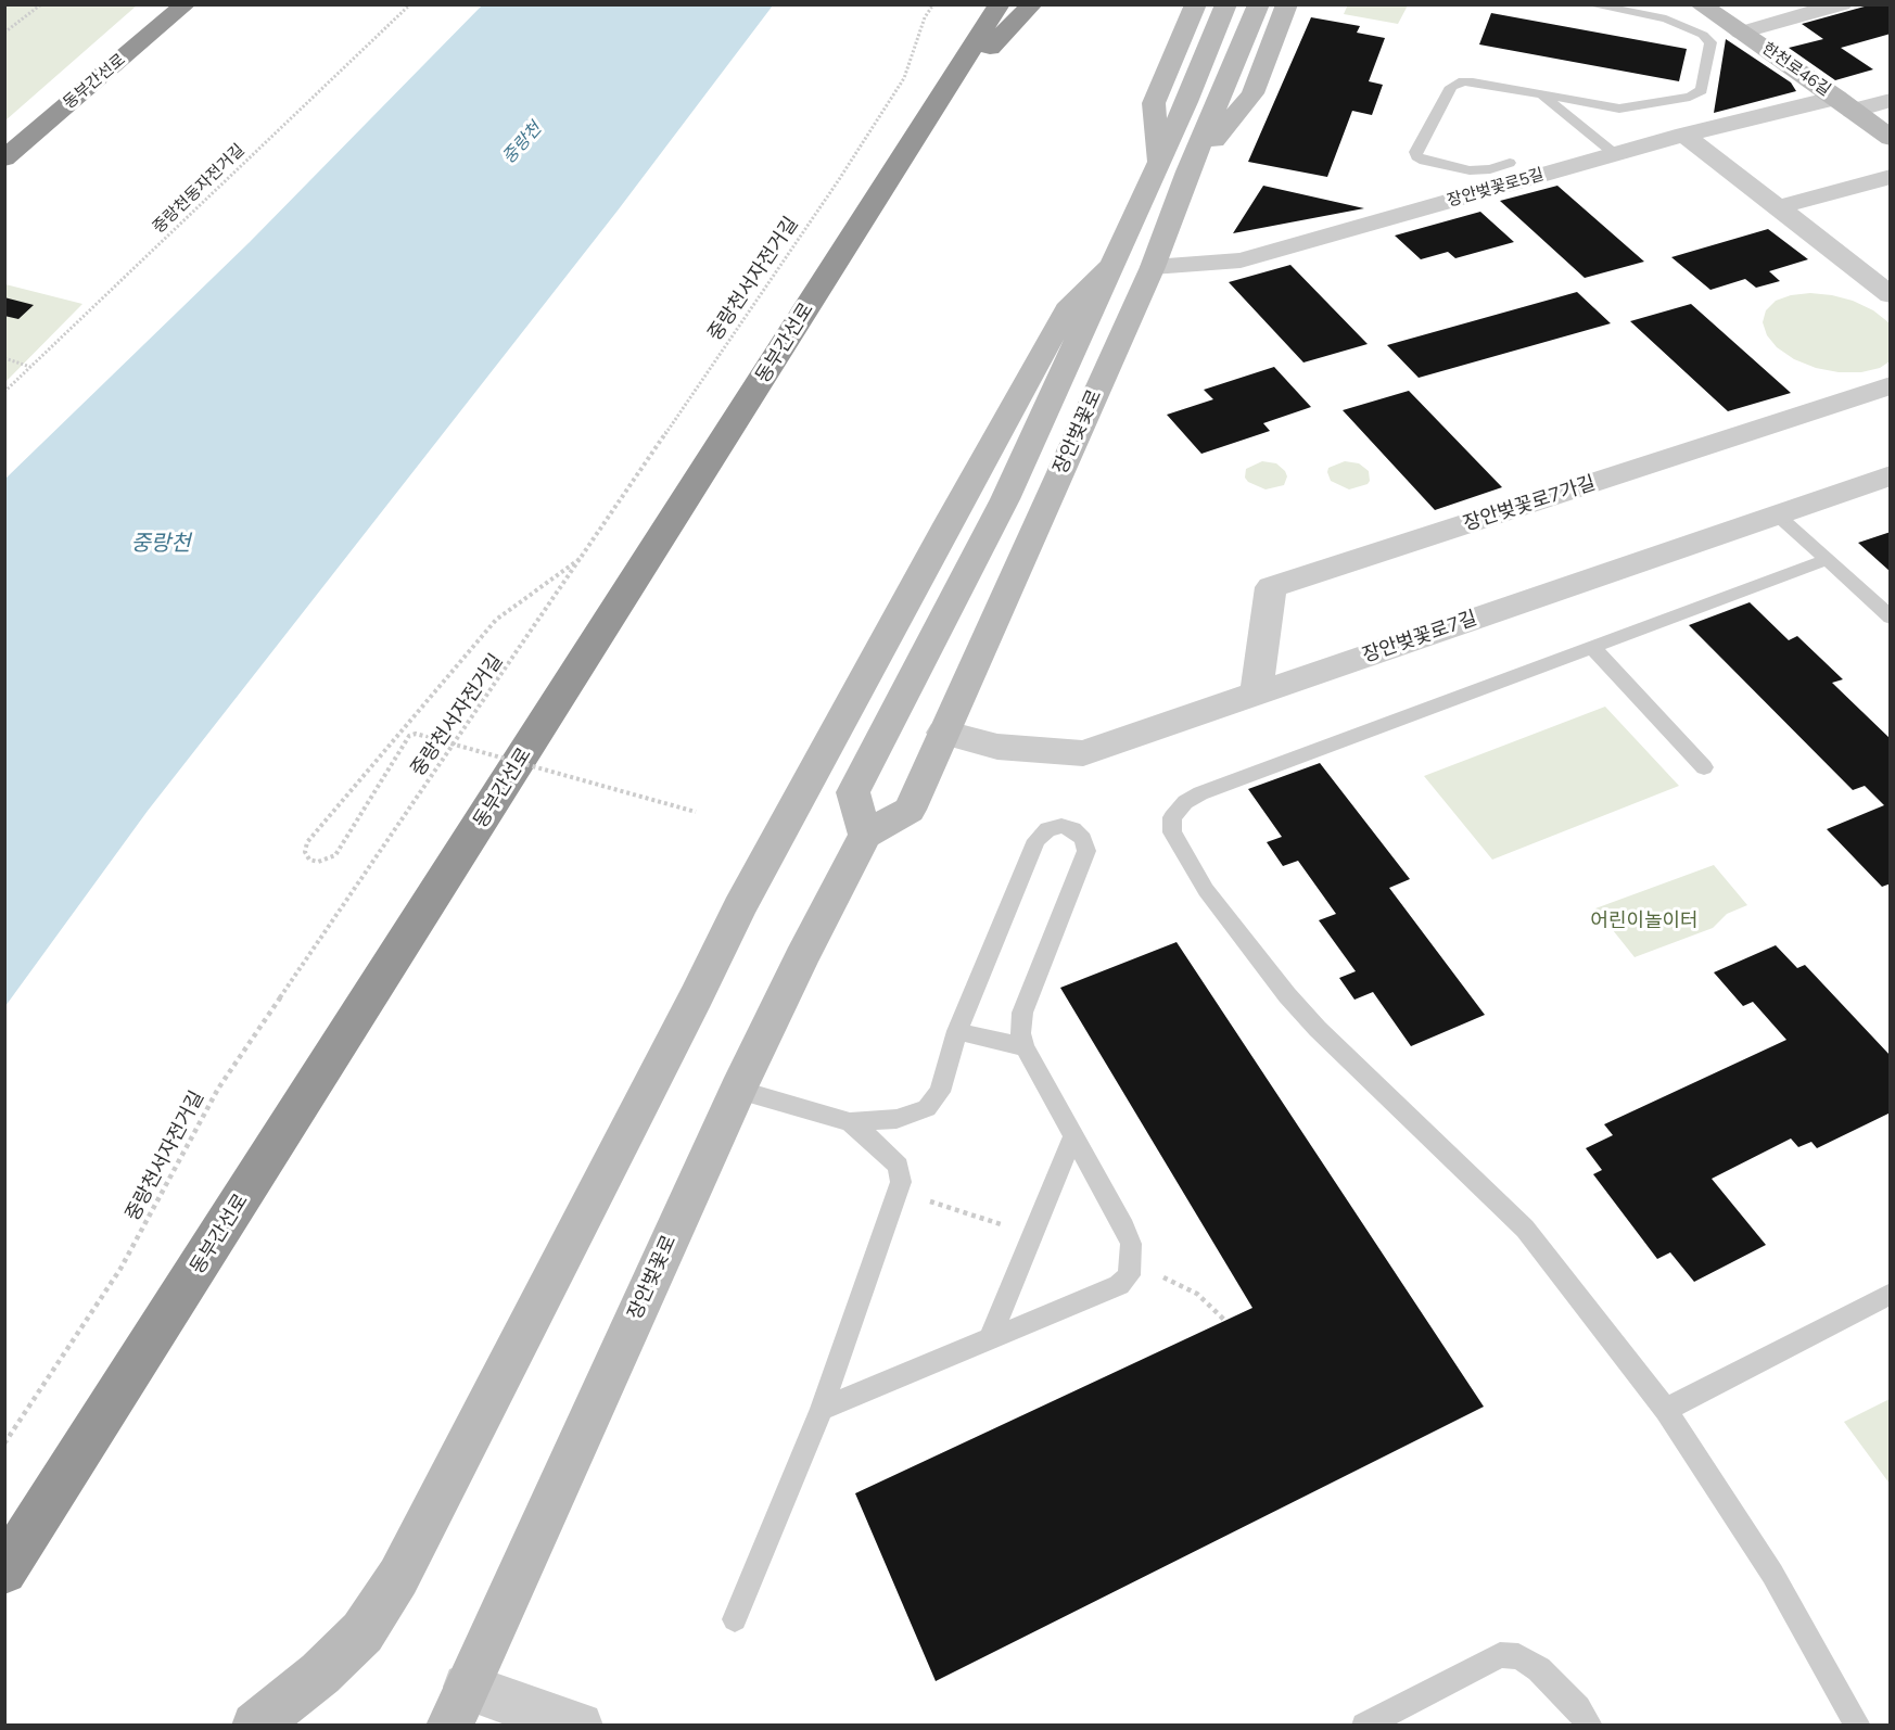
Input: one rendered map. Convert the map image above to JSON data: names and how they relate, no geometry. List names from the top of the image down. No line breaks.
{"streets":{"highway":["동부간선로"],"street":["한천로46길","장안벚꽃로5길","장안벚꽃로","장안벚꽃로7가길","장안벚꽃로7길"],"path":["중랑천동자전거길","중랑천서자전거길"]},"crossings":[["한천로46길","장안벚꽃로5길"],["장안벚꽃로5길","장안벚꽃로"],["장안벚꽃로","장안벚꽃로7길"],["장안벚꽃로7가길","장안벚꽃로7길"]],"water":["중랑천"],"parks":["어린이놀이터"]}
